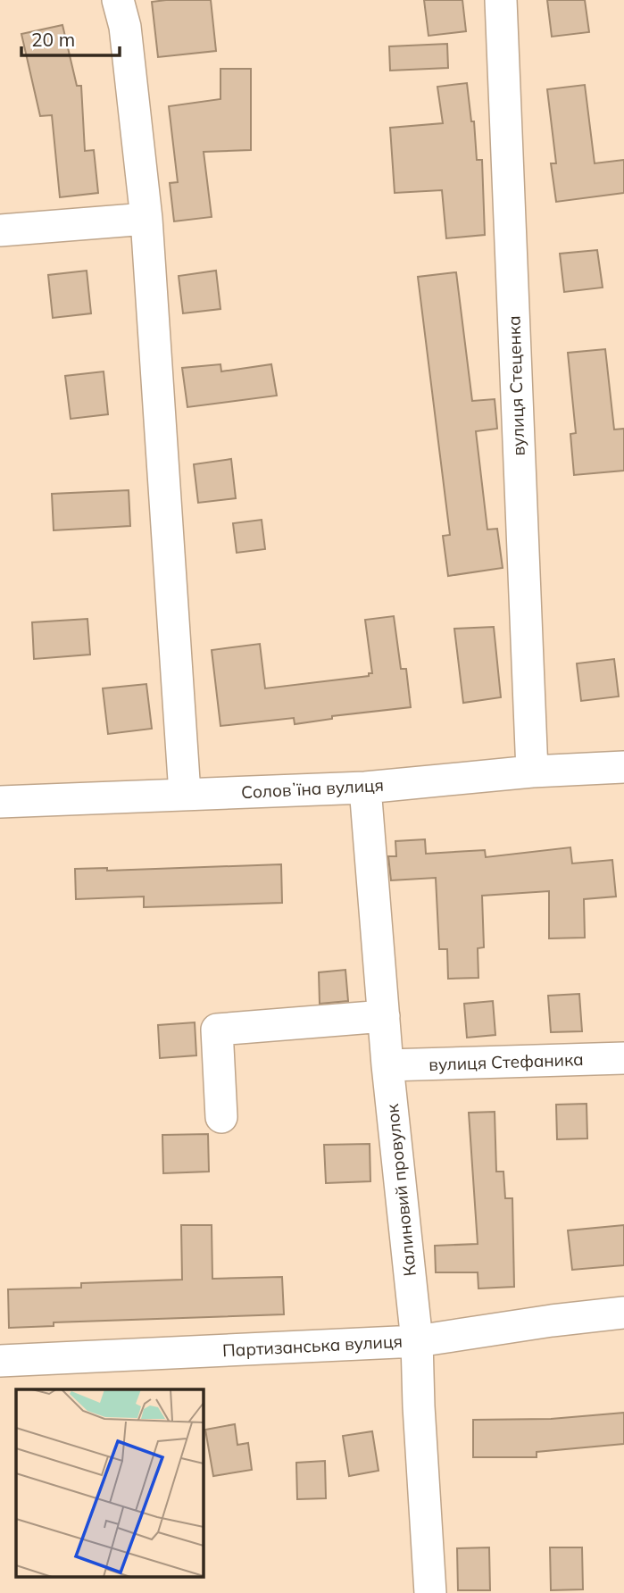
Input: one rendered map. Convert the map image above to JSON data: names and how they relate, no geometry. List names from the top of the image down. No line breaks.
{"streets":{"street":["вулиця Стеценка","Соловʼїна вулиця","вулиця Стефаника","Калиновий провулок","Партизанська вулиця"]},"crossings":[["вулиця Стеценка","Соловʼїна вулиця"],["Соловʼїна вулиця","Калиновий провулок"],["вулиця Стефаника","Калиновий провулок"],["Калиновий провулок","Партизанська вулиця"]],"scale_bar":"20 m"}
